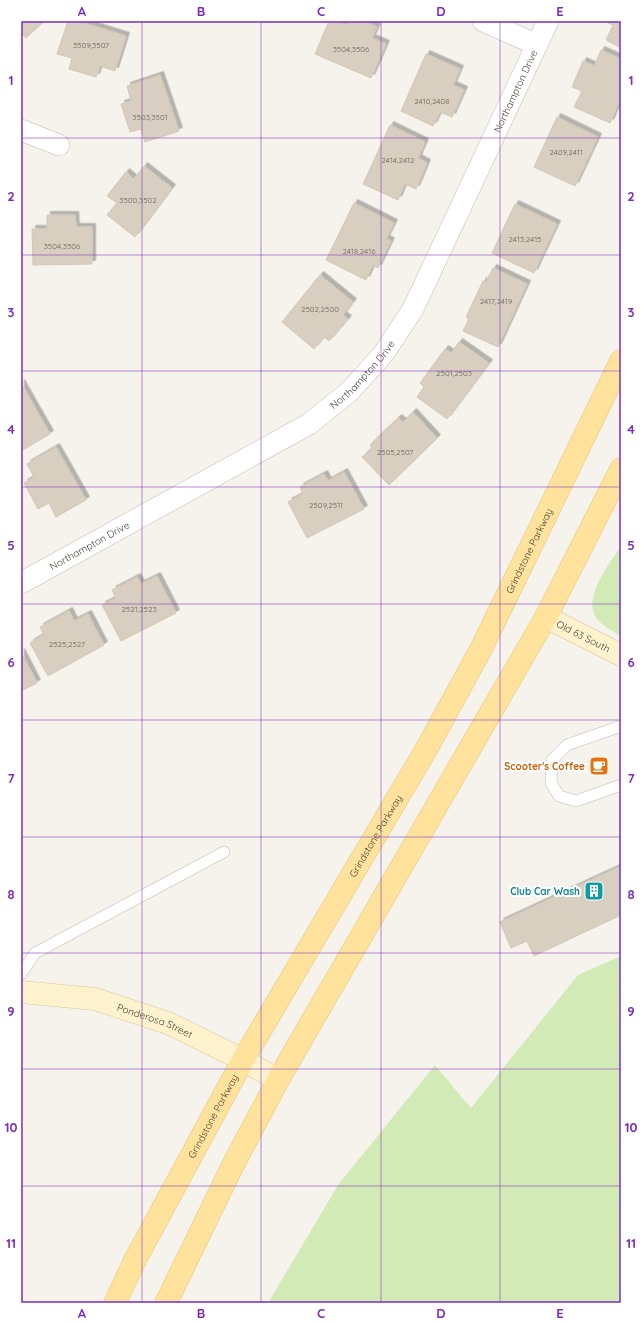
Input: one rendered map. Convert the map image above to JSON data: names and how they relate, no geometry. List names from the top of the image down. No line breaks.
{"streets":{"main road":["Grindstone Parkway"],"street":["Northampton Drive","Old 63 South","Ponderosa Street"]},"crossings":[["Grindstone Parkway","Ponderosa Street"]],"places":{"cafe":["Scooter's Coffee"],"building":["Club Car Wash"]},"house_numbers":["3509,3507","3504,3506","2410,2408","3503,3501","2409,2411","2414,2412","3500,3502","2413,2415","3504,3506","2418,2416","2417,2419","2502,2500","2501,2503","2505,2507","2509,2511","2521,2523","2525,2527"],"grid":{"columns":["A","B","C","D","E"],"rows":["1","2","3","4","5","6","7","8","9","10","11"]}}
